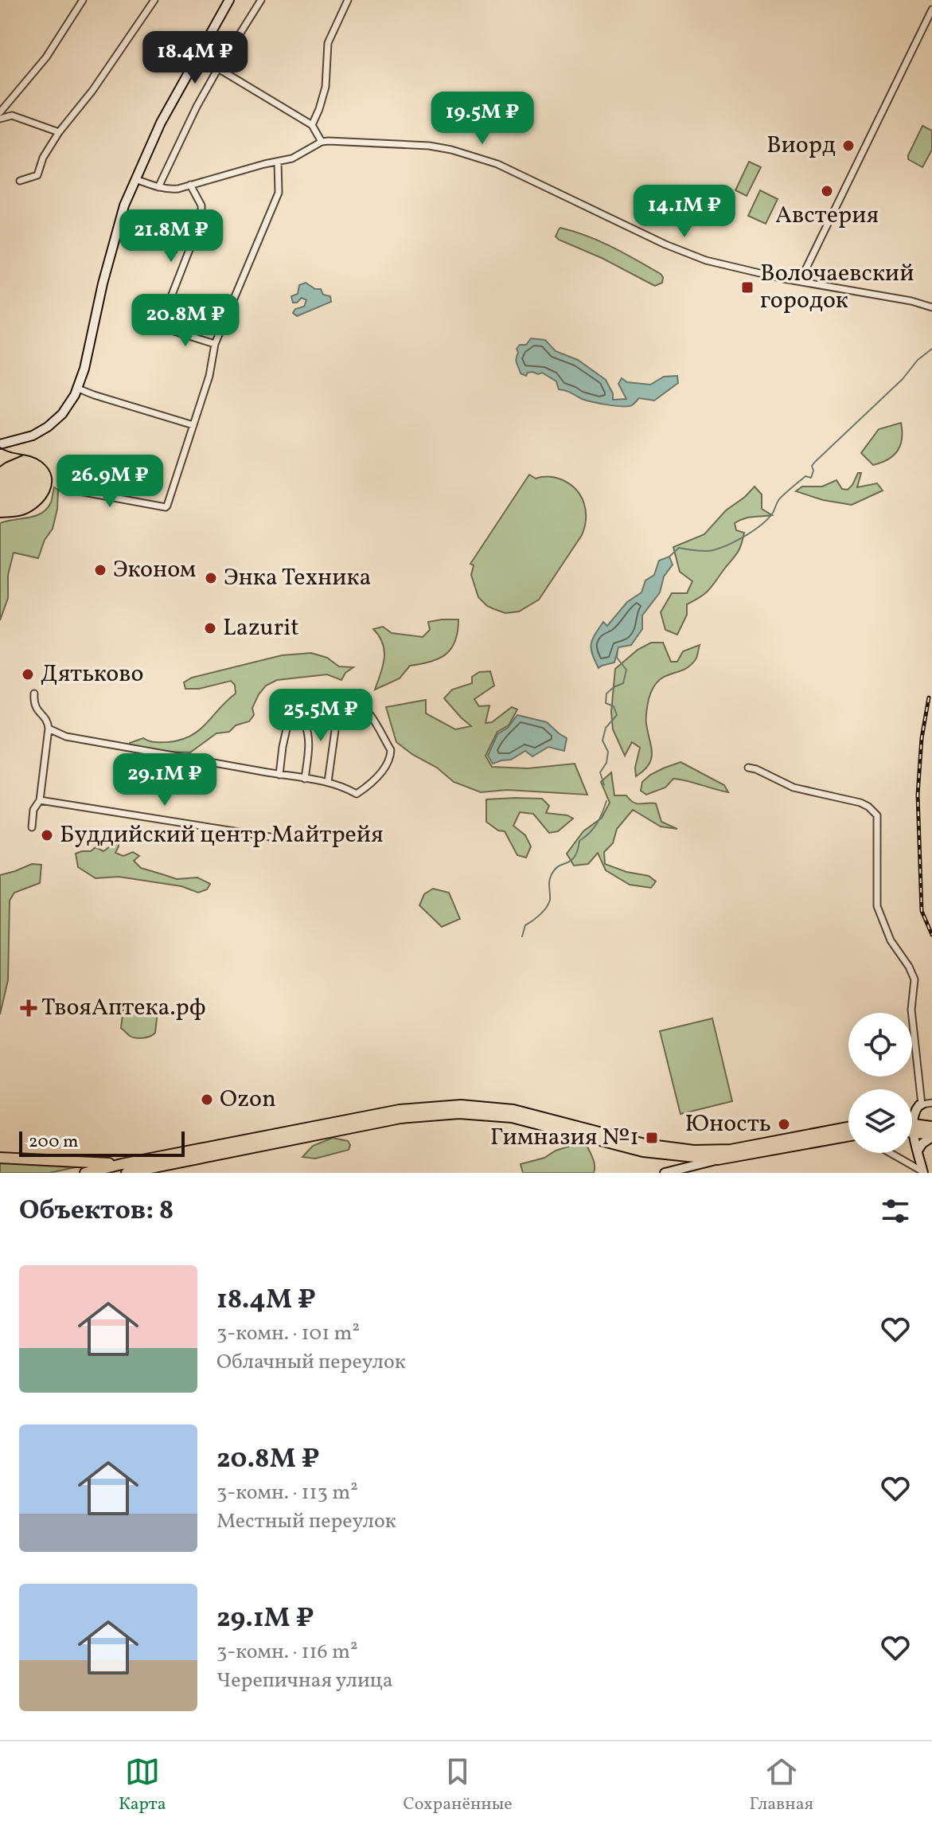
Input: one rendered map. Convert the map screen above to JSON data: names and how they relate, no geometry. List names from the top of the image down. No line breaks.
{"places":{"other":["Виорд","Австерия","Эконом","Энка Техника","Lazurit","Дятьково","Буддийский центр Майтрейя","Ozon","Юность"],"transit":["Волочаевский городок","Гимназия №1"],"health":["ТвояАптека.рф"]},"scale_bar":"200 m","page":{"price":["18.4M ₽","19.5M ₽","14.1M ₽","21.8M ₽","20.8M ₽","26.9M ₽","25.5M ₽","29.1M ₽"],"scale":"200 m","heading":"Объектов: 8","list":[{"name":"18.4M ₽","note":"3-комн. · 101 m² · Облачный переулок"},{"name":"20.8M ₽","note":"3-комн. · 113 m² · Местный переулок"},{"name":"29.1M ₽","note":"3-комн. · 116 m² · Черепичная улица"}],"tabs":["Карта","Сохранённые","Главная"]}}
